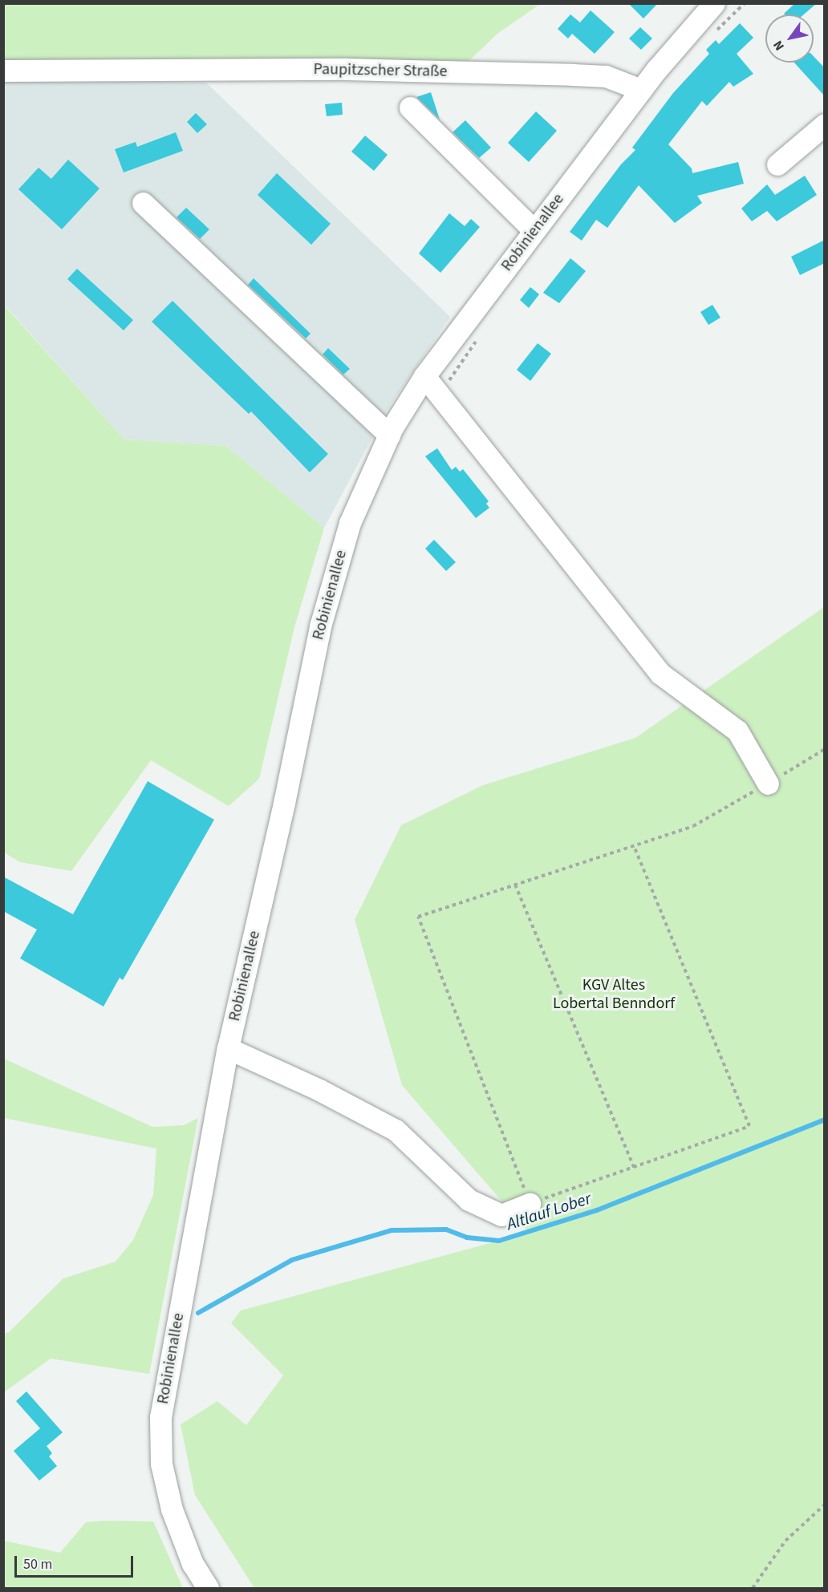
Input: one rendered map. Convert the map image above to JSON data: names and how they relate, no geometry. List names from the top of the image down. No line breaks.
{"streets":{"street":["Paupitzscher Straße","Robinienallee"]},"crossings":[["Paupitzscher Straße","Robinienallee"]],"water":["Altlauf Lober"],"parks":["KGV Altes Lobertal Benndorf"],"scale_bar":"50 m","north":"bottom left"}
